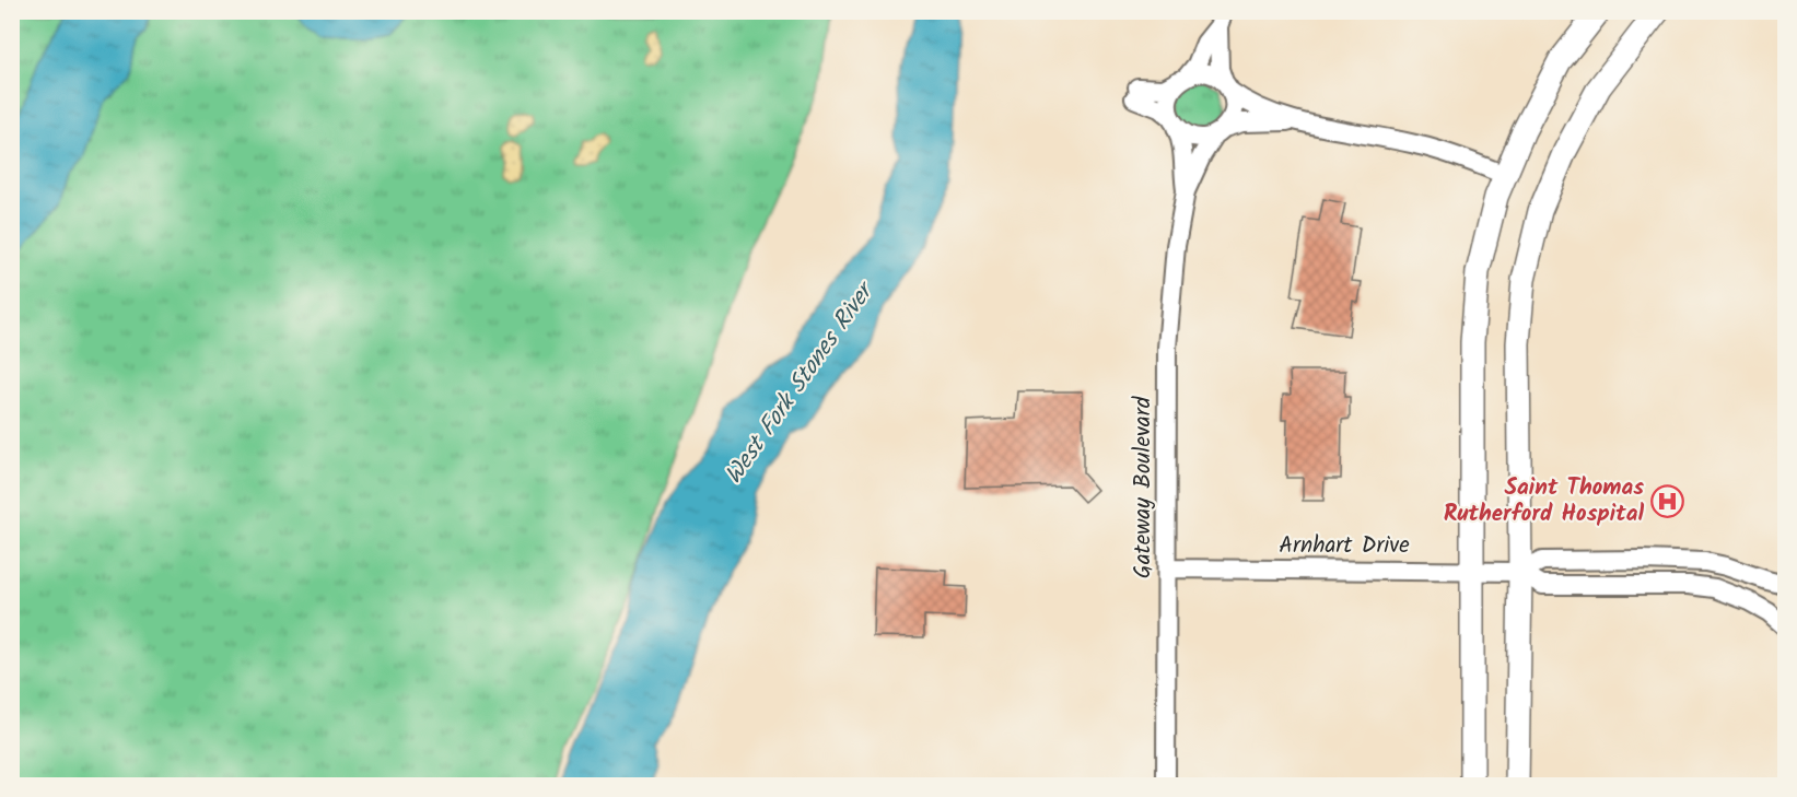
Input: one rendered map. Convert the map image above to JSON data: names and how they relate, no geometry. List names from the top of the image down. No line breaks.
{"streets":{"street":["Gateway Boulevard","Arnhart Drive"]},"crossings":[["Gateway Boulevard","Arnhart Drive"]],"water":["West Fork Stones River"],"places":{"hospital":["Saint Thomas Rutherford Hospital"]}}
